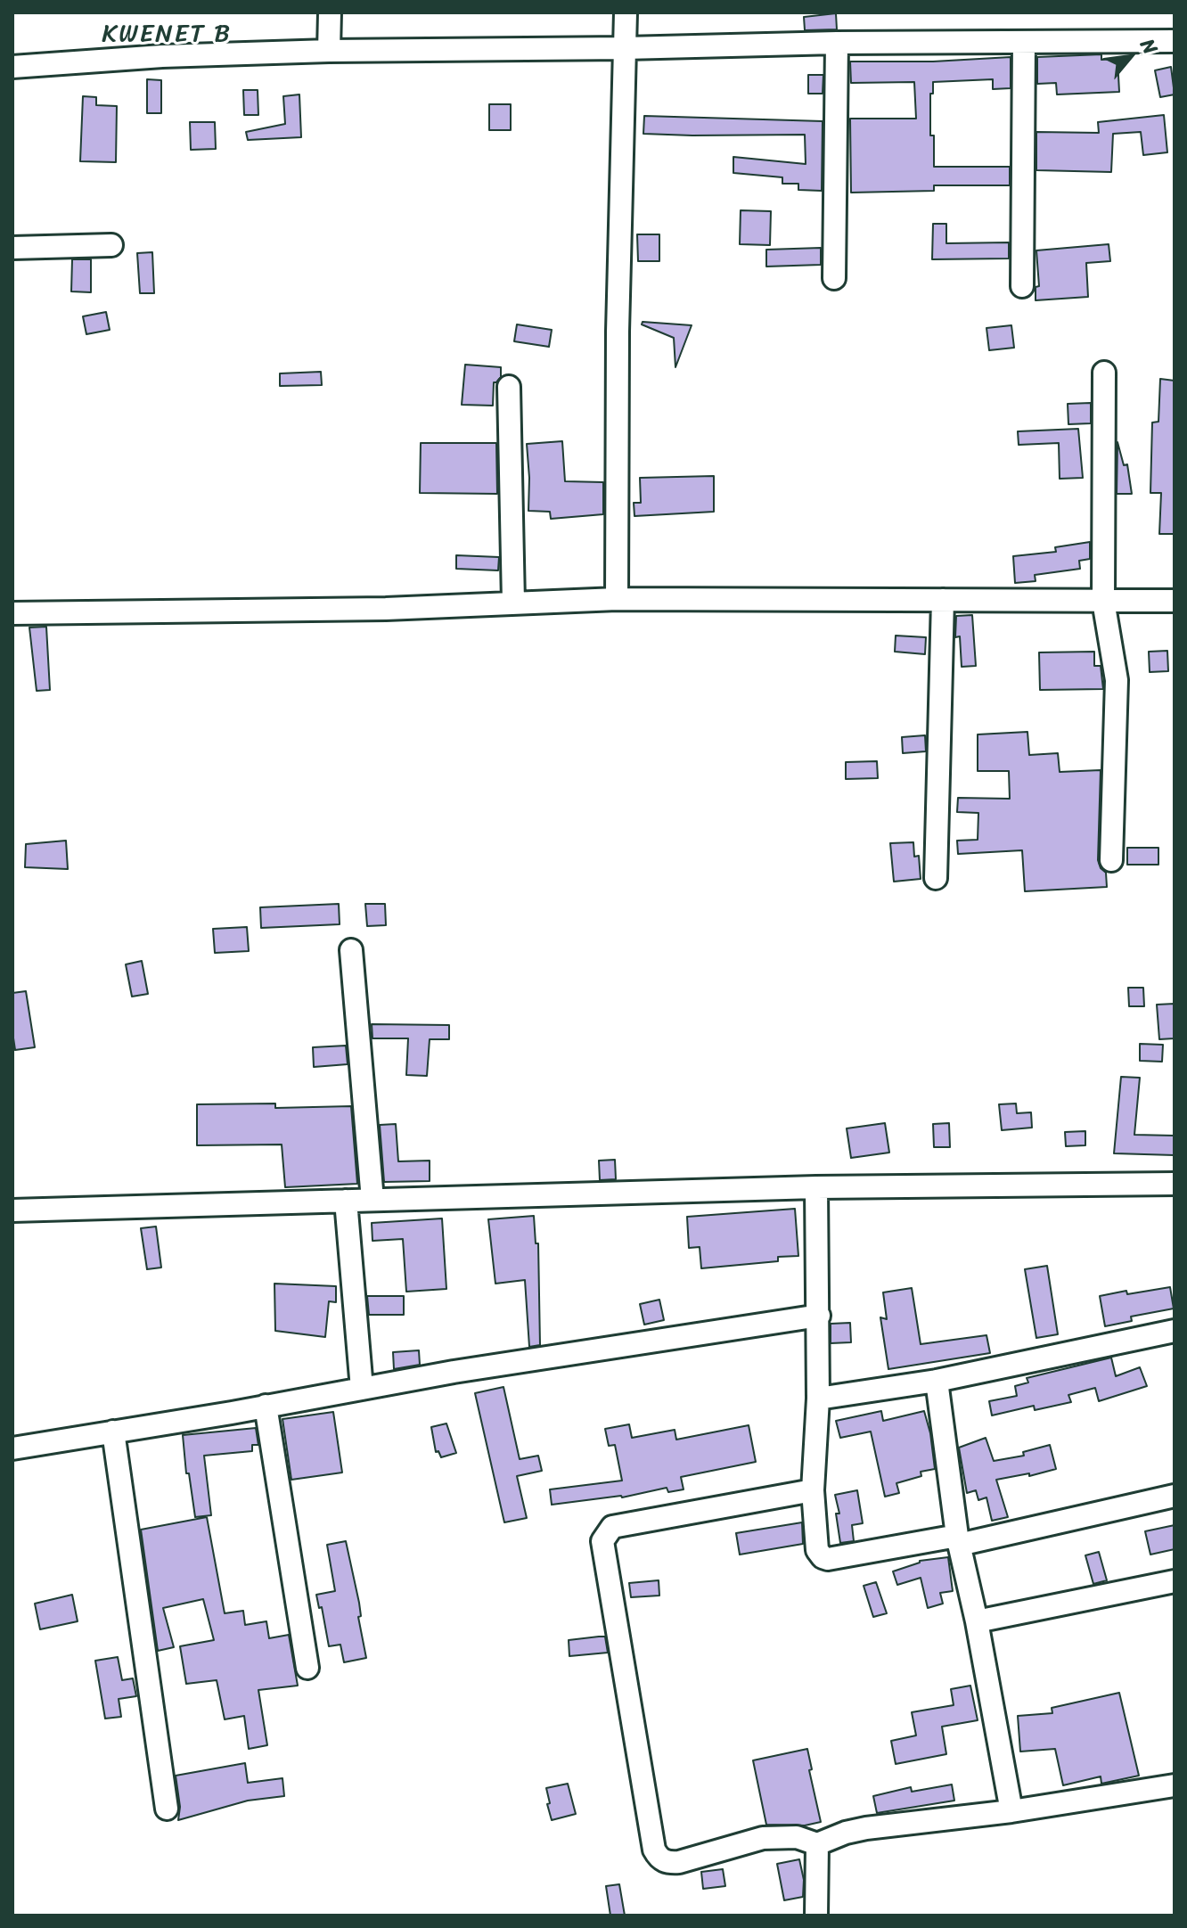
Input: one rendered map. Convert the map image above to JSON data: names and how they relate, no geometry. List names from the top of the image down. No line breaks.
{"districts":["KWENET B"],"north":"top right"}
